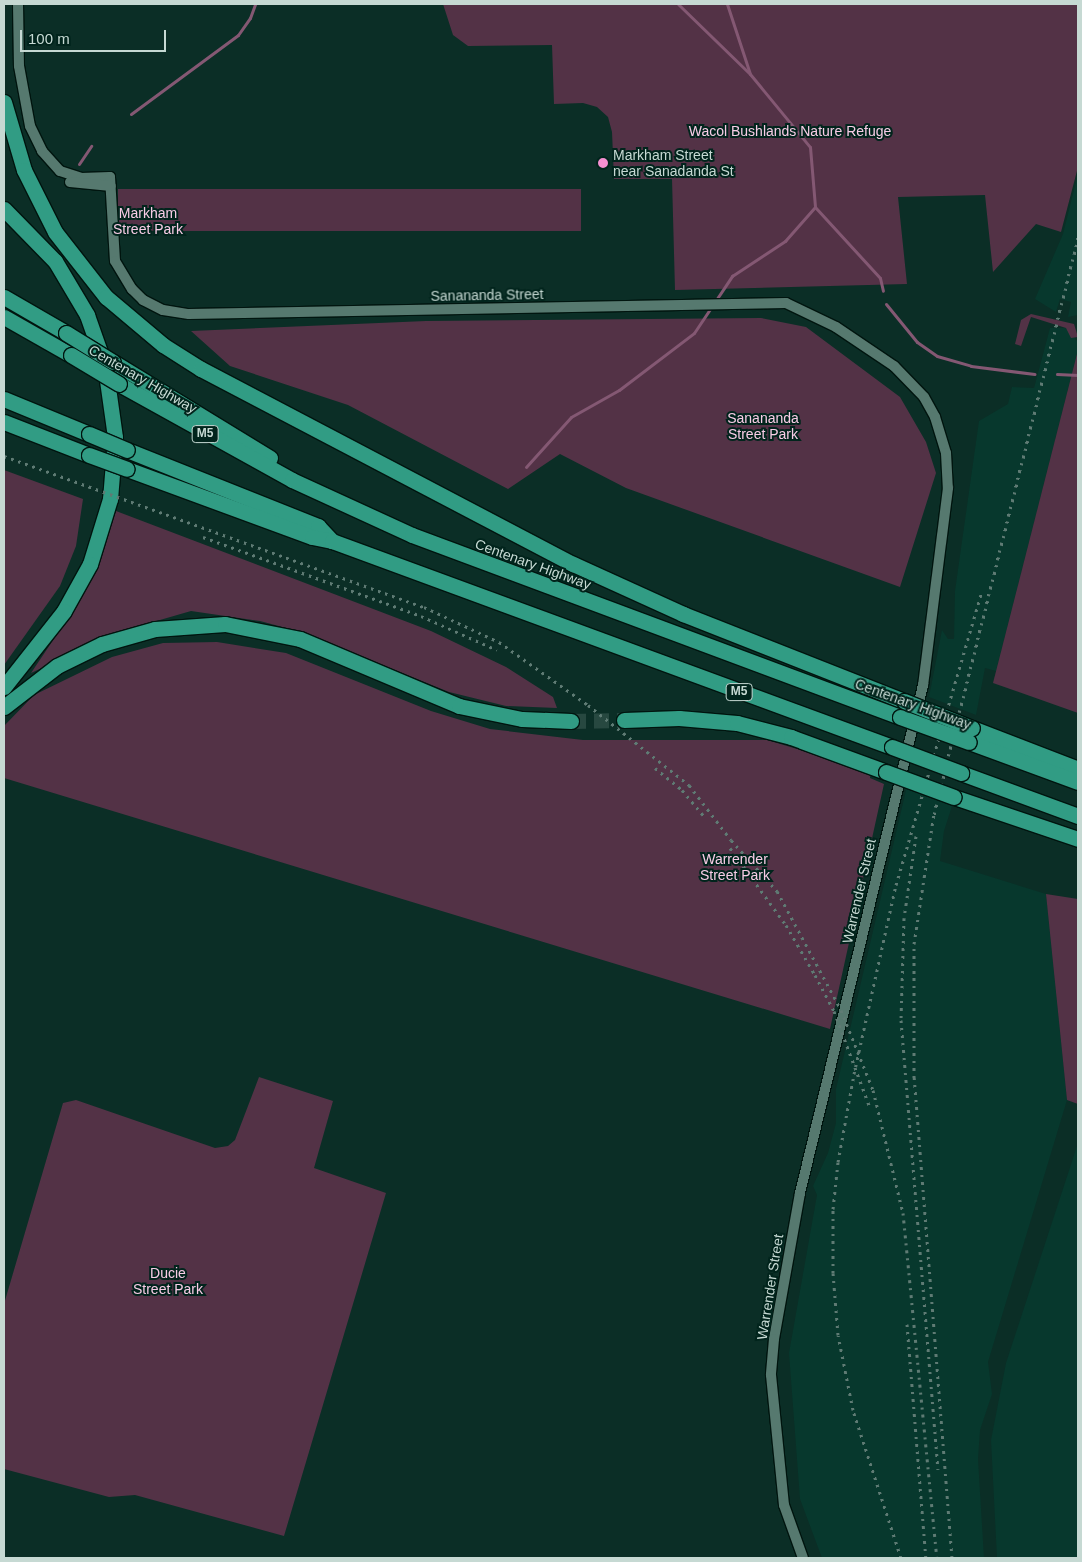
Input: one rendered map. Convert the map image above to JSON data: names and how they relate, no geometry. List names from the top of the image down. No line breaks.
{"streets":{"highway":["Centenary Highway","M5"],"street":["Sanananda Street","Warrender Street"]},"crossings":[["Sanananda Street","Warrender Street"]],"parks":["Wacol Bushlands Nature Refuge","Markham Street Park","Sanananda Street Park","Warrender Street Park","Ducie Street Park"],"places":["Markham Street near Sanadanda St"],"scale_bar":"100 m"}
